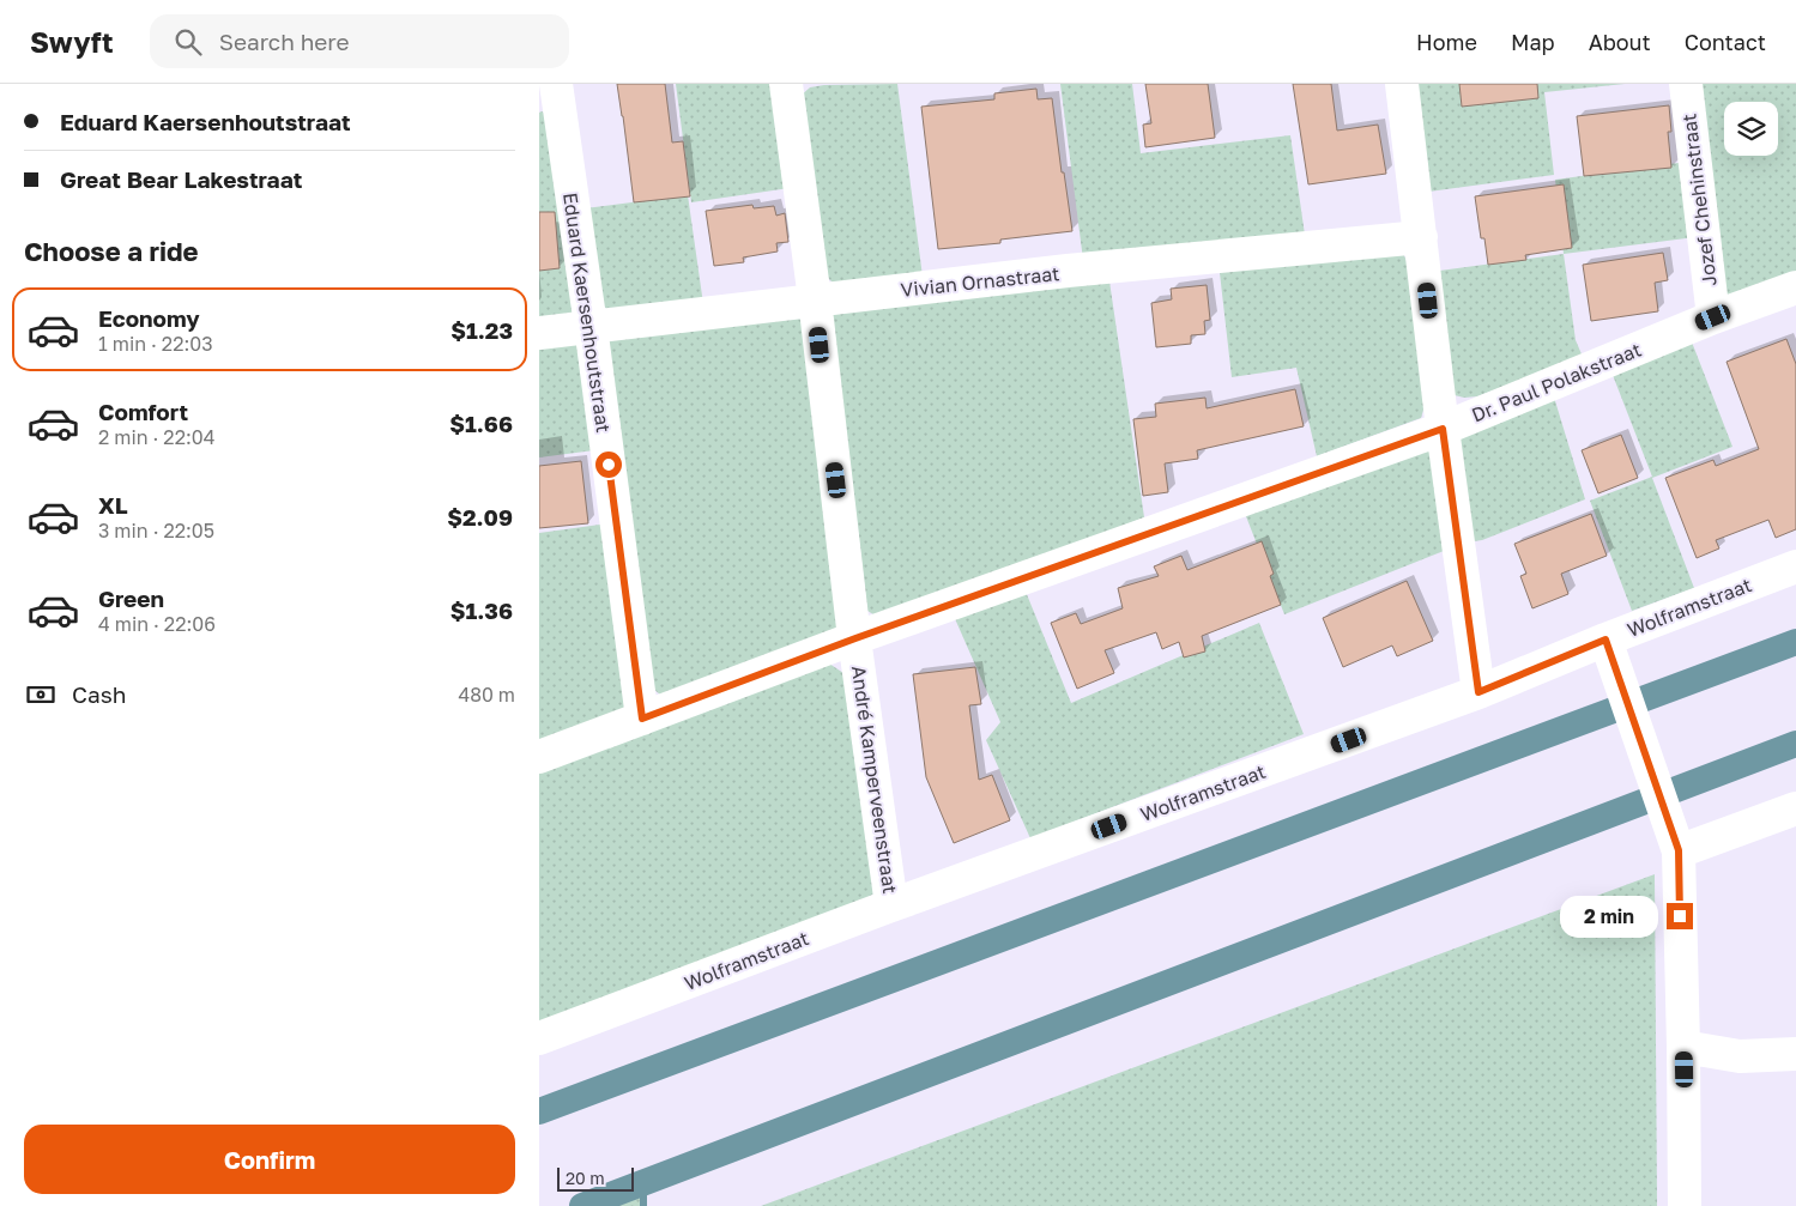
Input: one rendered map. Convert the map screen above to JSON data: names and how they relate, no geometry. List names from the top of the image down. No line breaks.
{"streets":{"street":["Jozef Chehinstraat","Vivian Ornastraat","Eduard Kaersenhoutstraat","Dr. Paul Polakstraat","Wolframstraat","André Kamperveenstraat"]},"crossings":[["Jozef Chehinstraat","Dr. Paul Polakstraat"],["Vivian Ornastraat","Eduard Kaersenhoutstraat"],["Vivian Ornastraat","André Kamperveenstraat"],["Eduard Kaersenhoutstraat","Dr. Paul Polakstraat"],["Dr. Paul Polakstraat","André Kamperveenstraat"],["Wolframstraat","André Kamperveenstraat"]],"scale_bar":"20 m","page":{"header":"Swyft","search":"Search here","nav":["Home","Map","About","Contact"],"banner":["Eduard Kaersenhoutstraat","Great Bear Lakestraat"],"heading":"Choose a ride","list":[{"name":"Economy","note":"1 min · 22:03","value":"$1.23"},{"name":"Comfort","note":"2 min · 22:04","value":"$1.66"},{"name":"XL","note":"3 min · 22:05","value":"$2.09"},{"name":"Green","note":"4 min · 22:06","value":"$1.36"}],"pay":["Cash","480 m"],"bubble":"2 min","buttons":"Confirm","scale":"20 m"}}
